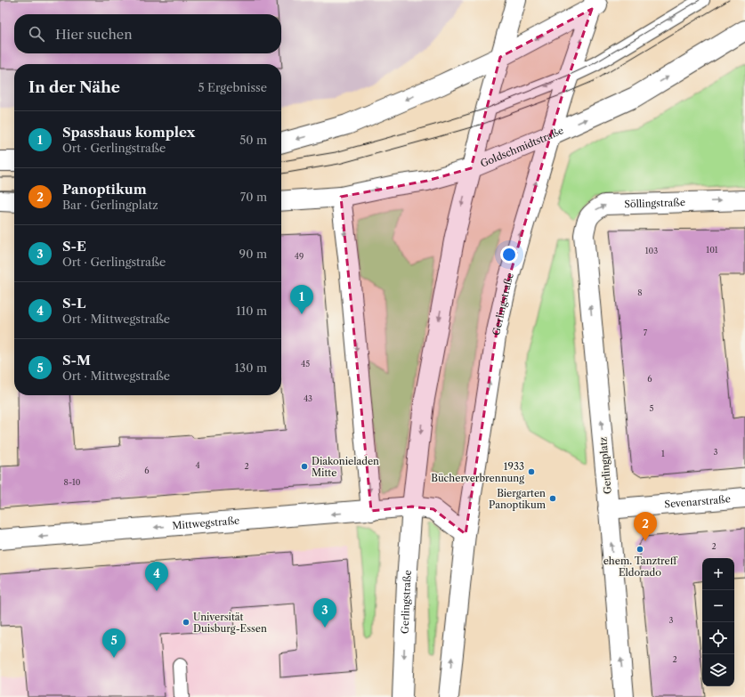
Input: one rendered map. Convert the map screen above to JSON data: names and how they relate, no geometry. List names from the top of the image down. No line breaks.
{"streets":{"main road":["Goldschmidtstraße","Söllingstraße","Gerlingstraße","Gerlingplatz","Sevenarstraße","Mittwegstraße"]},"crossings":[["Goldschmidtstraße","Gerlingstraße"],["Söllingstraße","Gerlingplatz"],["Gerlingstraße","Mittwegstraße"],["Gerlingplatz","Sevenarstraße"]],"one_way":["Söllingstraße","Gerlingplatz","Mittwegstraße"],"places":["Diakonieladen Mitte","1933 Bücherverbrennung","Biergarten Panoptikum","ehem. Tanztreff Eldorado","Universität Duisburg-Essen"],"house_numbers":["101","103","49","8","7","45","6","43","5","3","1","4","2","6","8-10","2","3","2"],"page":{"search":"Hier suchen","heading":["In der Nähe","5 Ergebnisse"],"list":[{"mark":"1","name":"Spasshaus komplex","note":"Ort · Gerlingstraße","value":"50 m"},{"mark":"2","name":"Panoptikum","note":"Bar · Gerlingplatz","value":"70 m"},{"mark":"3","name":"S-E","note":"Ort · Gerlingstraße","value":"90 m"},{"mark":"4","name":"S-L","note":"Ort · Mittwegstraße","value":"110 m"},{"mark":"5","name":"S-M","note":"Ort · Mittwegstraße","value":"130 m"}],"pins":["1","2","4","3","5"],"map_buttons":["+","−"]}}
